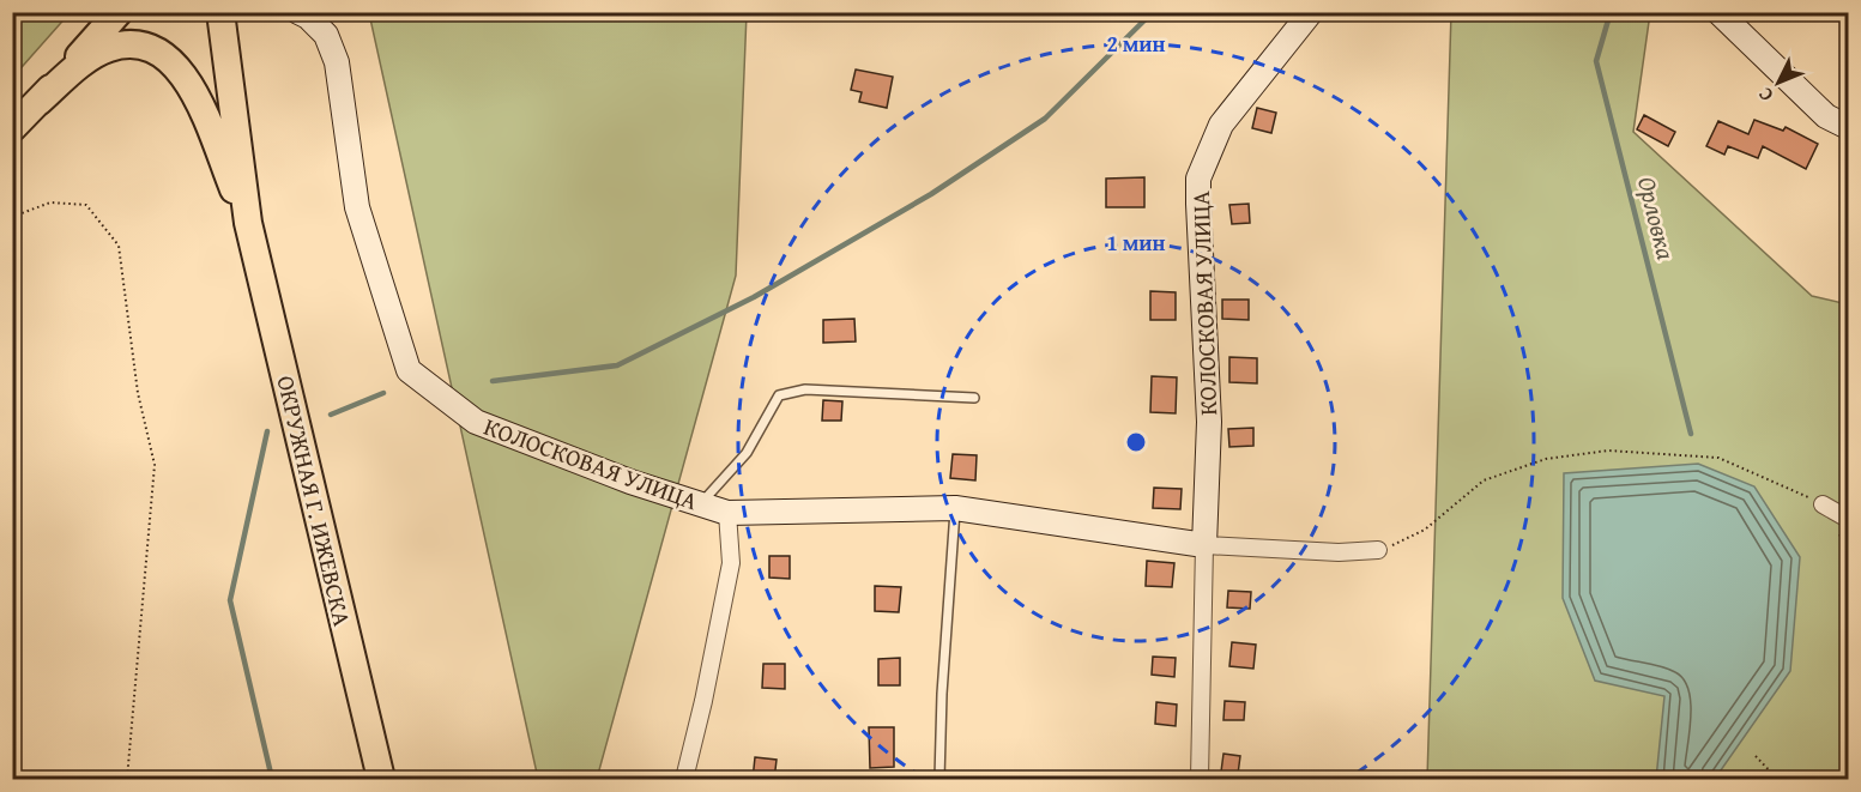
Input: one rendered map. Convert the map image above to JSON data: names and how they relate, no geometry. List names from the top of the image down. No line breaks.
{"streets":{"main road":["ОКРУЖНАЯ Г. ИЖЕВСКА"],"street":["КОЛОСКОВАЯ УЛИЦА"]},"water":["Орловка"],"north":"bottom left","rings":["2 мин","1 мин"]}
